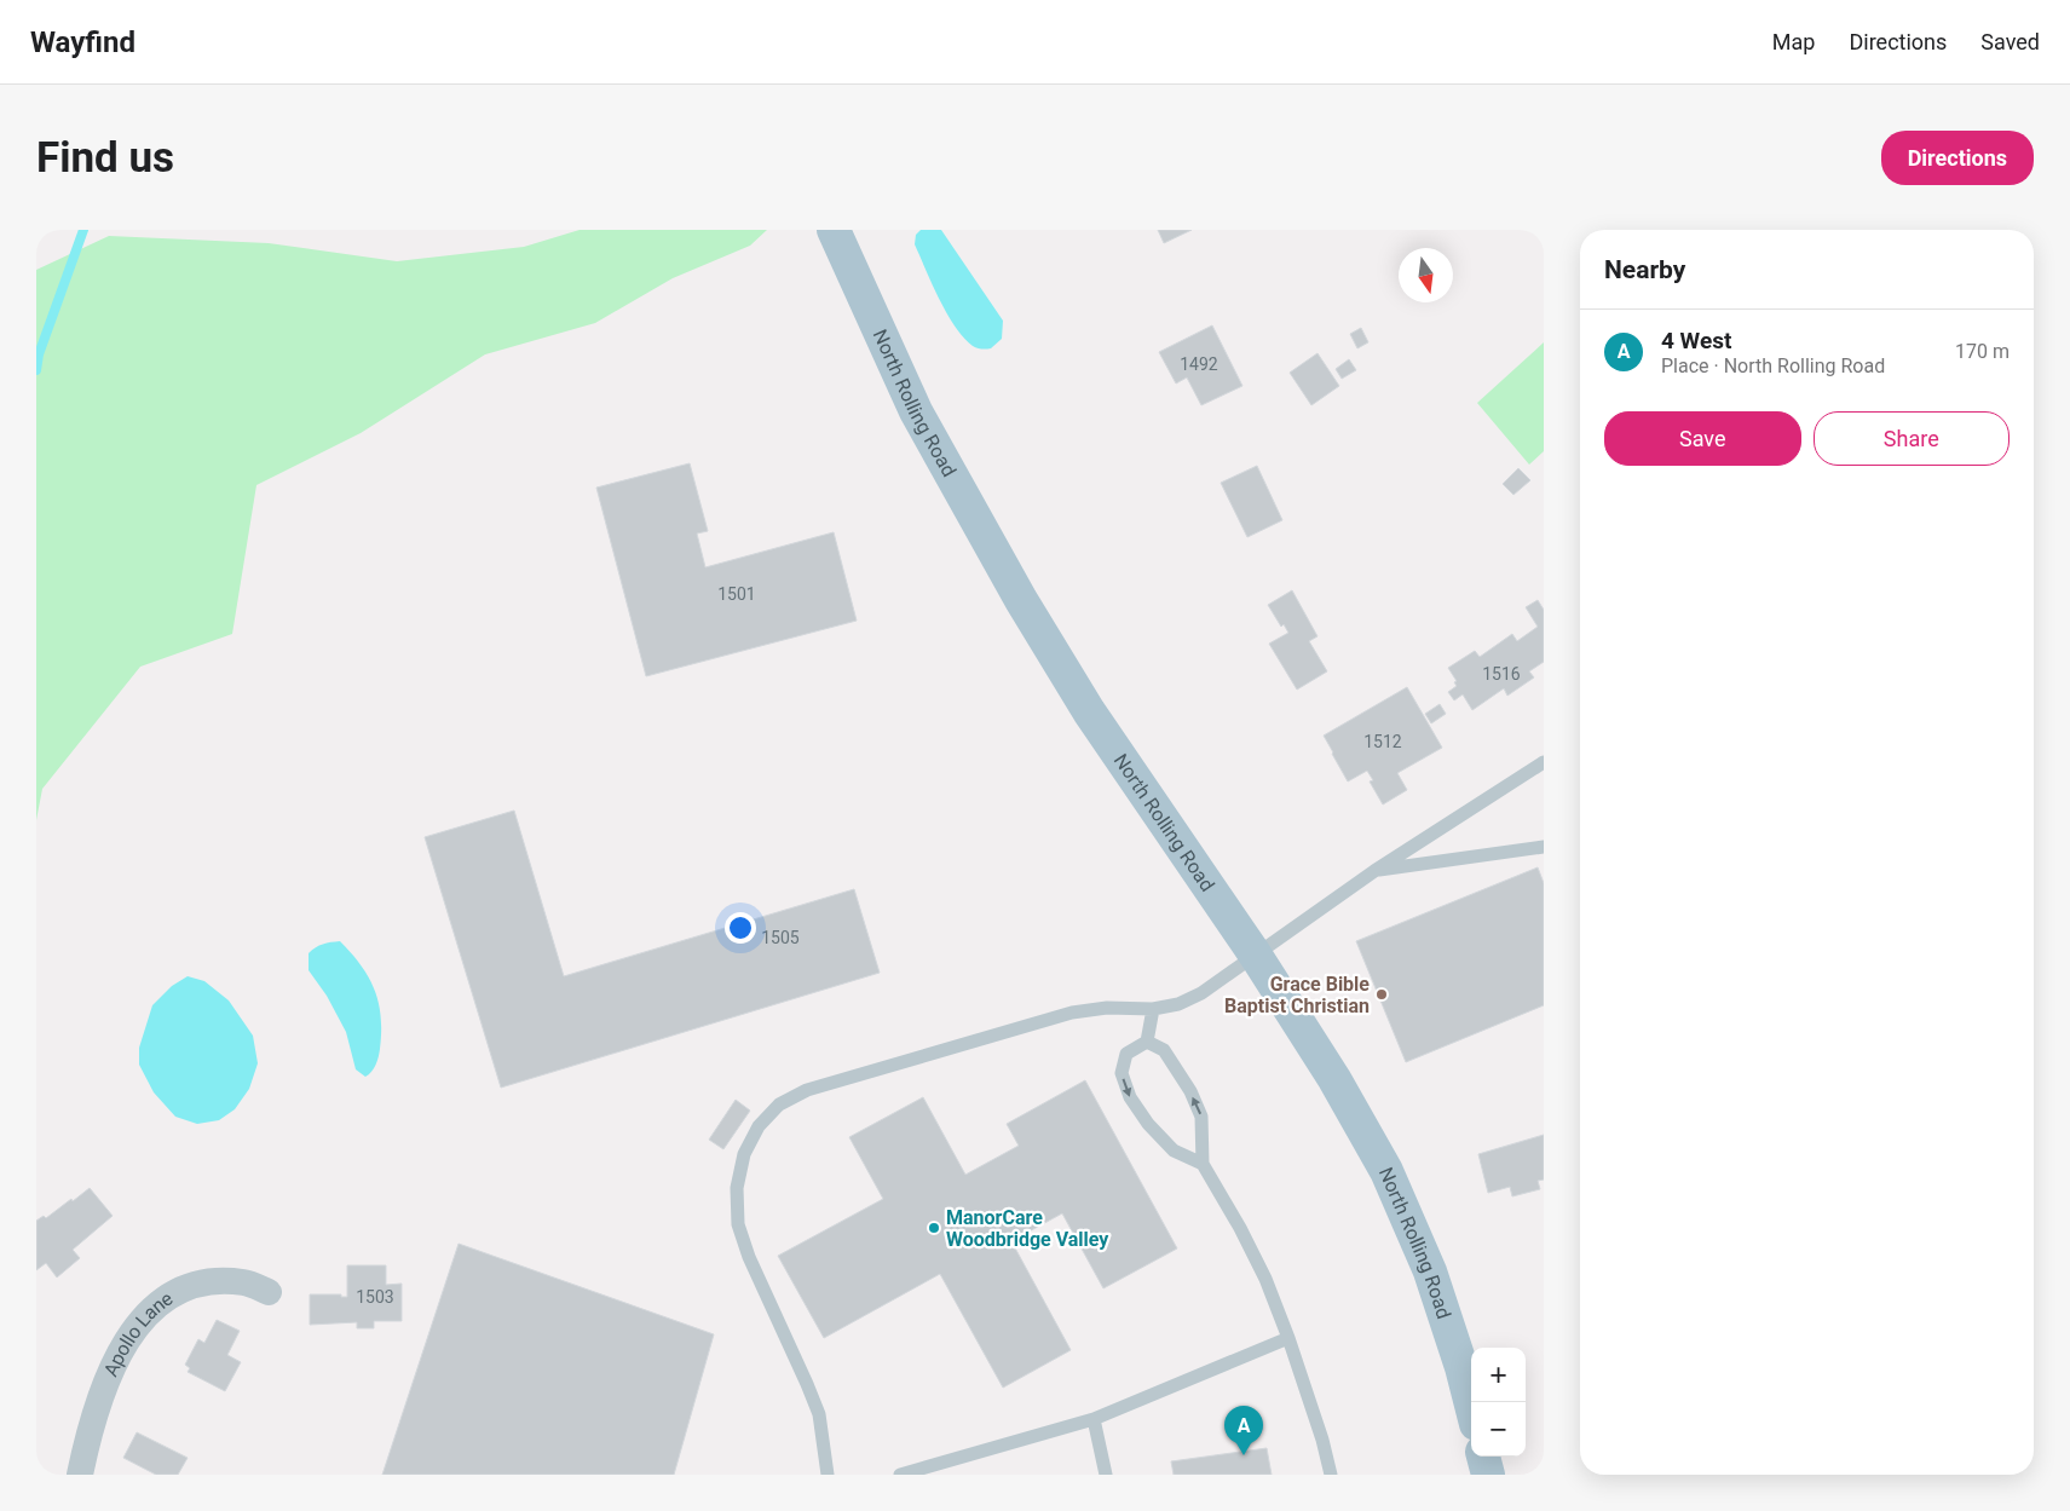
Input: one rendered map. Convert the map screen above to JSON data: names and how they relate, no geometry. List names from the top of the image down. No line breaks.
{"streets":{"main road":["North Rolling Road"],"street":["Apollo Lane"]},"places":["Grace Bible Baptist Christian","ManorCare Woodbridge Valley"],"house_numbers":["1492","1501","1516","1512","1505","1503"],"north":"bottom","page":{"header":"Wayfind","nav":["Map","Directions","Saved"],"buttons":["Directions",["Save","Share"]],"title":"Find us","heading":"Nearby","list":[{"mark":"A","name":"4 West","note":"Place · North Rolling Road","value":"170 m"}],"map_buttons":["+","−"],"pins":"A"}}
